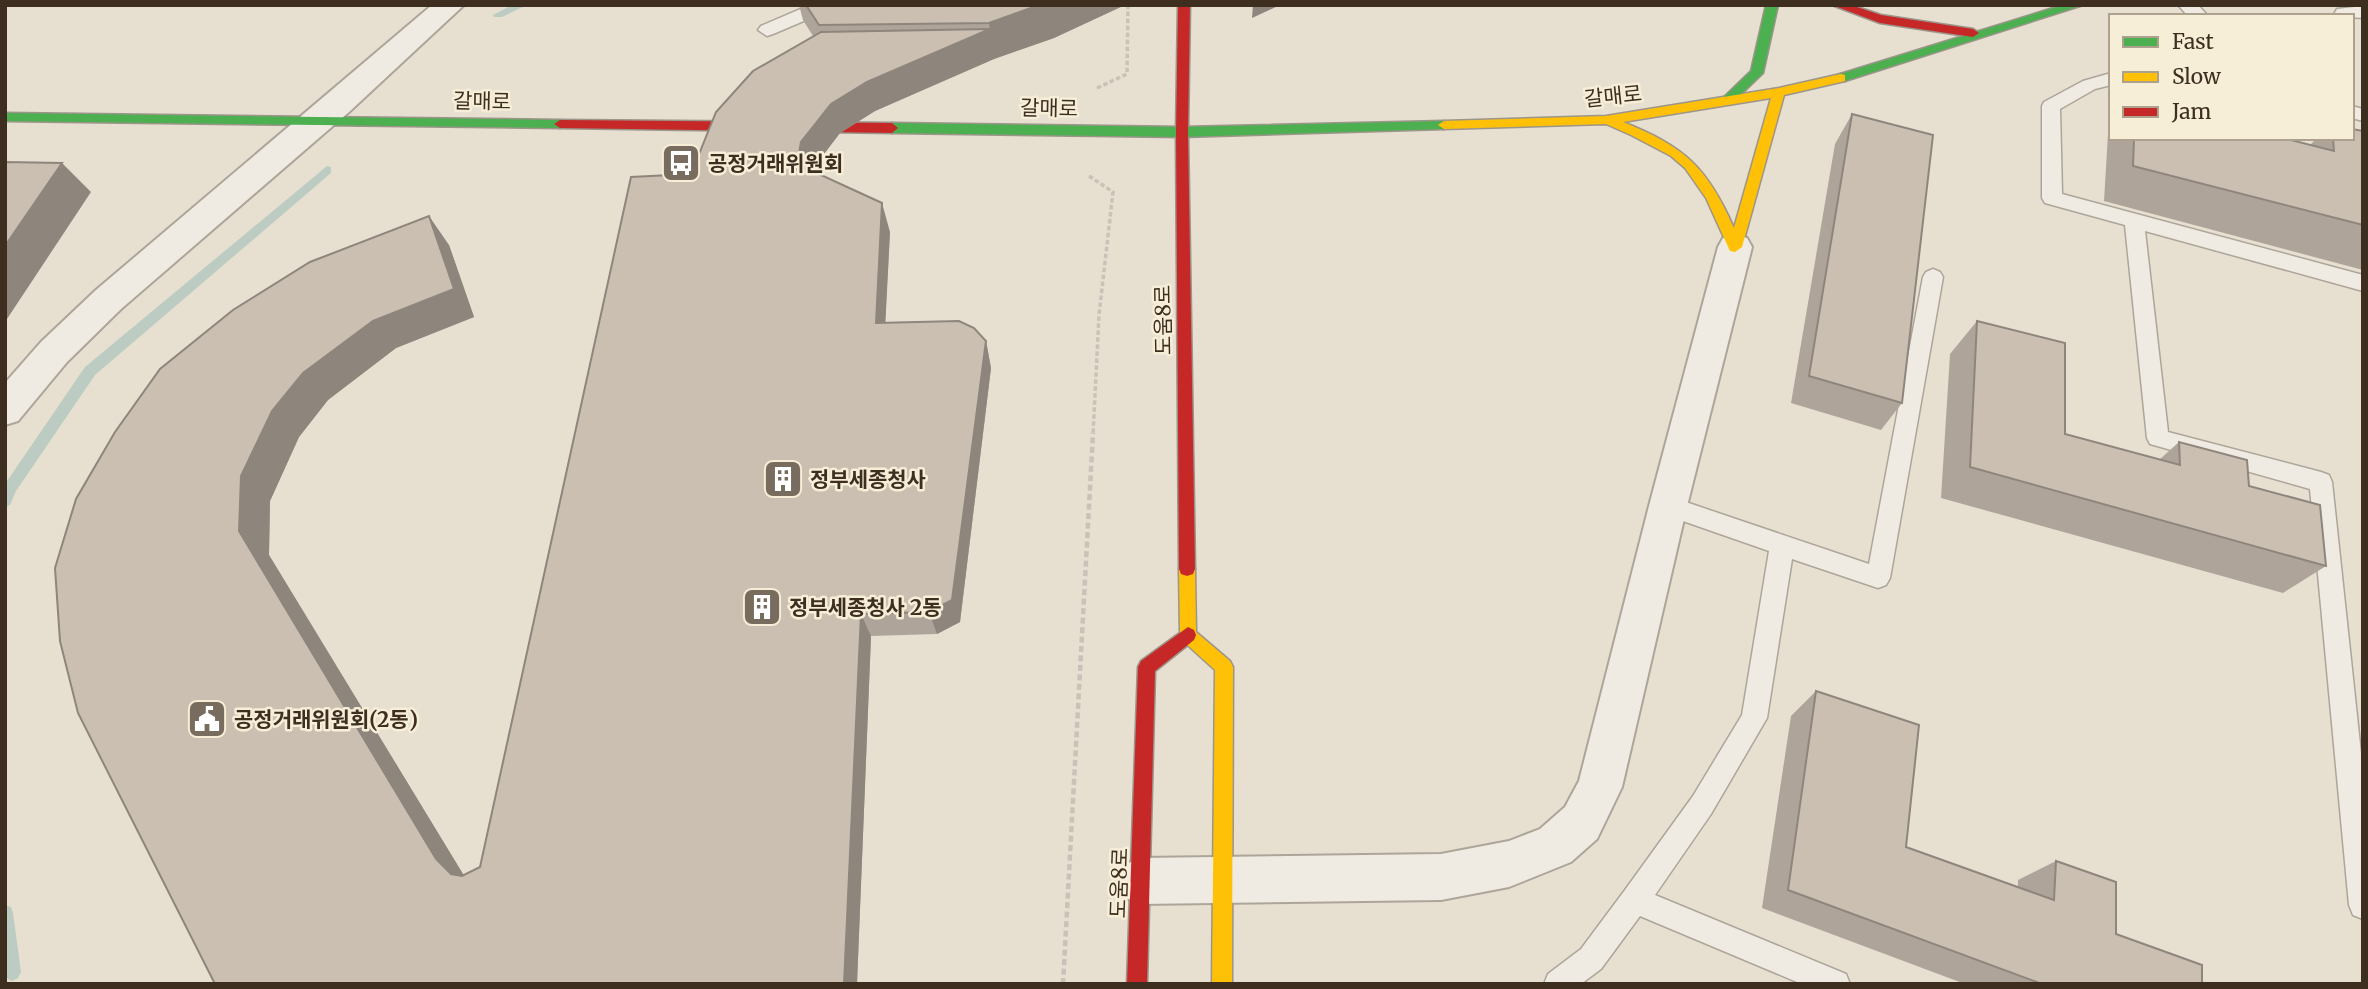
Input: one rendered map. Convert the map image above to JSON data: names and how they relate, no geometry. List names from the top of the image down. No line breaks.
{"streets":{"street":["갈매로","도움8로"]},"crossings":[["갈매로","도움8로"]],"places":{"bus stop":["공정거래위원회"],"building":["정부세종청사","정부세종청사 2동"],"public building":["공정거래위원회(2동)"]},"legend":["Fast","Slow","Jam"]}
